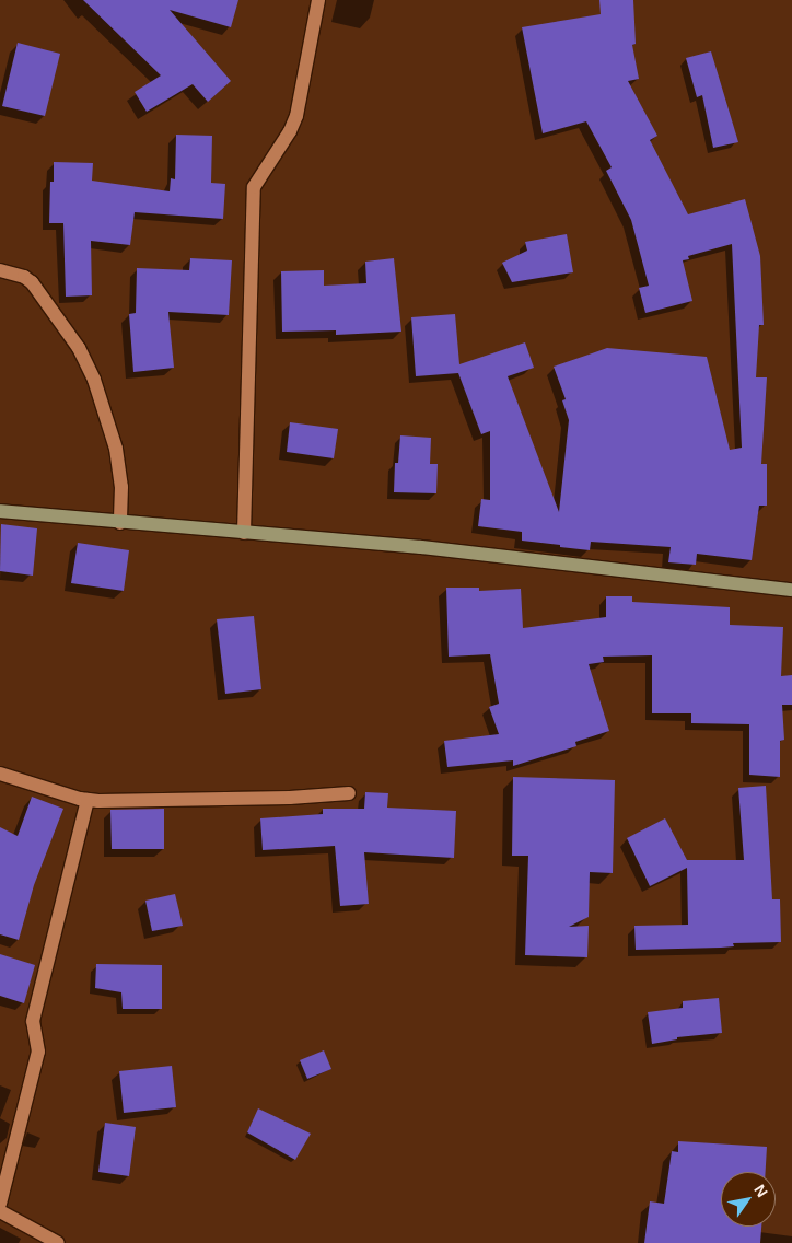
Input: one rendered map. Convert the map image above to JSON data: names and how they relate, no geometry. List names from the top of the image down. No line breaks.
{"north":"top right"}
